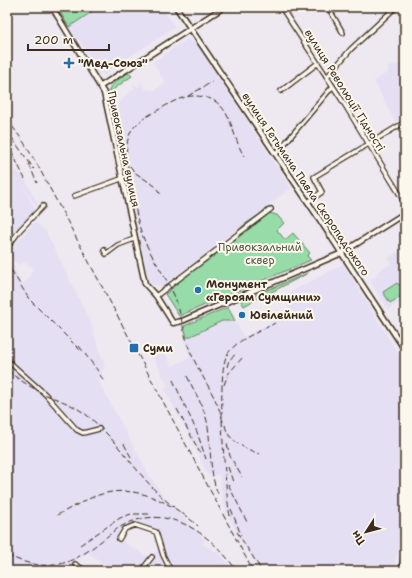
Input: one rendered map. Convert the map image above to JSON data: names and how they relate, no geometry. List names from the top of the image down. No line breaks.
{"streets":{"main road":["Привокзальна вулиця","вулиця Гетьмана Павла Скоропадського"],"street":["вулиця Революції Гідності"]},"parks":["Привокзальний сквер"],"places":{"health":["\"Мед-Союз\""],"other":["Монумент «Героям Сумщини»","Ювілейний"],"transit":["Суми"]},"scale_bar":"200 m","north":"bottom left"}
